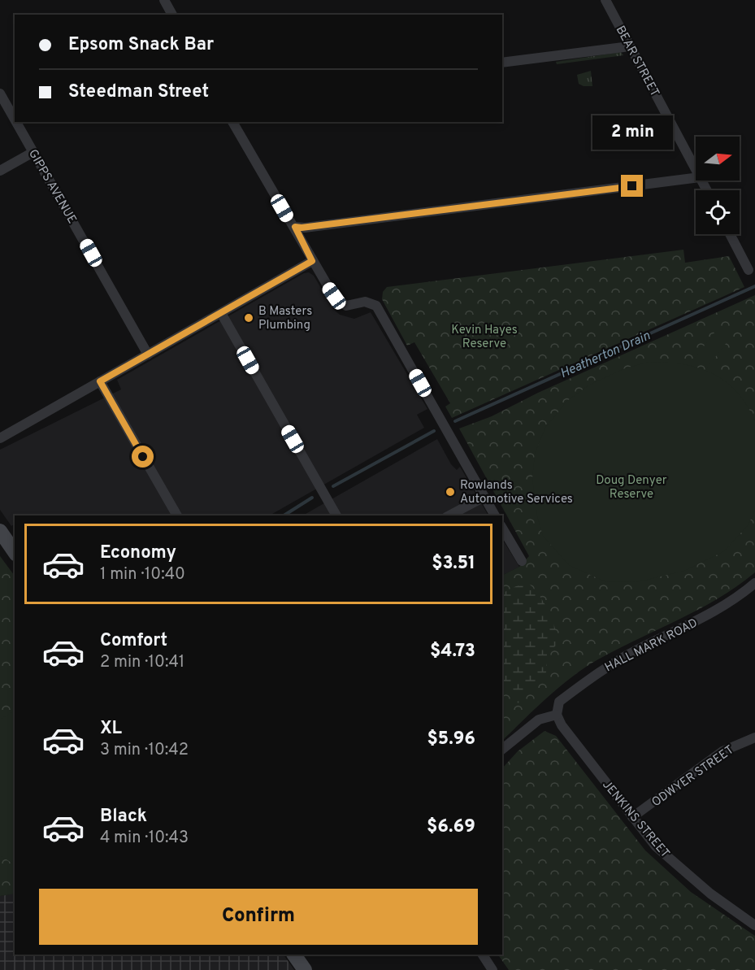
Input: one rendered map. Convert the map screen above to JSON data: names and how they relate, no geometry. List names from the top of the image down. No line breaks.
{"streets":{"street":["BEAR STREET","GIPPS AVENUE","HALL MARK ROAD","ODWYER STREET","JENKINS STREET"]},"crossings":[["HALL MARK ROAD","JENKINS STREET"],["ODWYER STREET","JENKINS STREET"]],"water":["Heatherton Drain"],"parks":["Kevin Hayes Reserve","Doug Denyer Reserve"],"places":["B Masters Plumbing","Rowlands Automotive Services"],"north":"right","page":{"banner":["Epsom Snack Bar","Steedman Street"],"bubble":"2 min","list":[{"name":"Economy","note":"1 min · 10:40","value":"$3.51"},{"name":"Comfort","note":"2 min · 10:41","value":"$4.73"},{"name":"XL","note":"3 min · 10:42","value":"$5.96"},{"name":"Black","note":"4 min · 10:43","value":"$6.69"}],"buttons":"Confirm"}}
